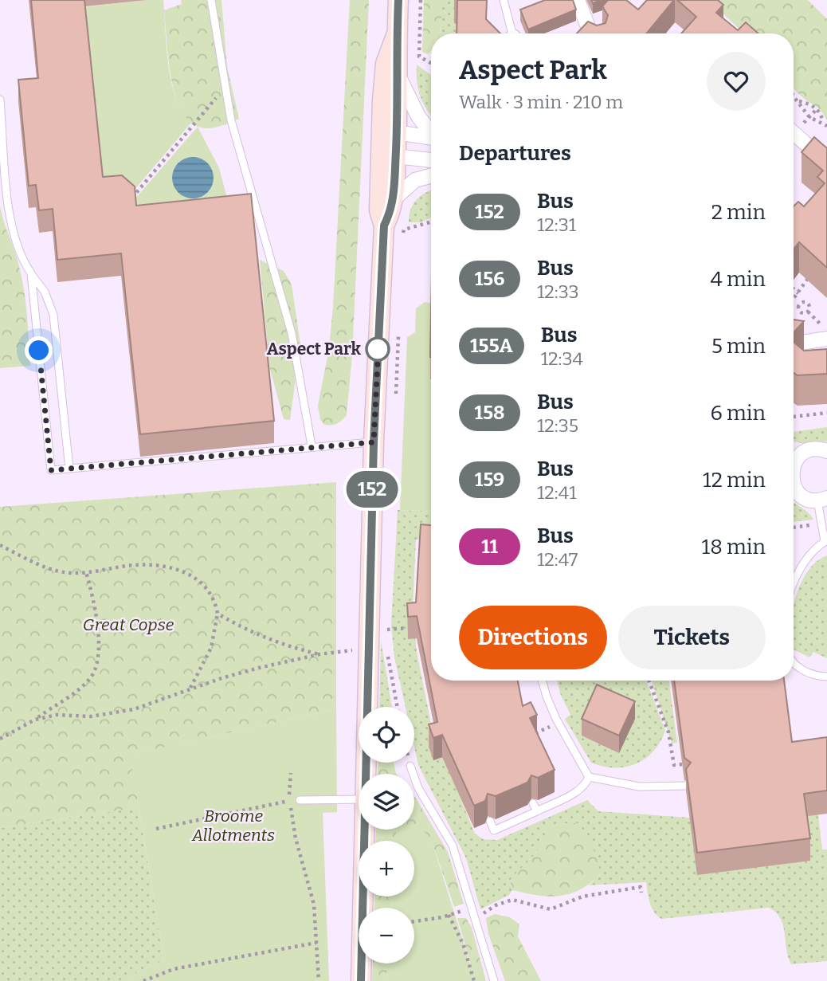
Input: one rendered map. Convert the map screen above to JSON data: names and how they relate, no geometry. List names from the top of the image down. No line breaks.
{"parks":["Great Copse","Broome Allotments"],"places":["Aspect Park"],"lines":["bus line 152"],"page":{"on_map":"152","heading":[["Aspect Park","Walk · 3 min · 210 m"],"Departures"],"list":[{"mark":"152","name":"Bus","note":"12:31","value":"2 min"},{"mark":"156","name":"Bus","note":"12:33","value":"4 min"},{"mark":"155A","name":"Bus","note":"12:34","value":"5 min"},{"mark":"158","name":"Bus","note":"12:35","value":"6 min"},{"mark":"159","name":"Bus","note":"12:41","value":"12 min"},{"mark":"11","name":"Bus","note":"12:47","value":"18 min"}],"buttons":["Directions","Tickets"],"map_buttons":["+","−"]}}
